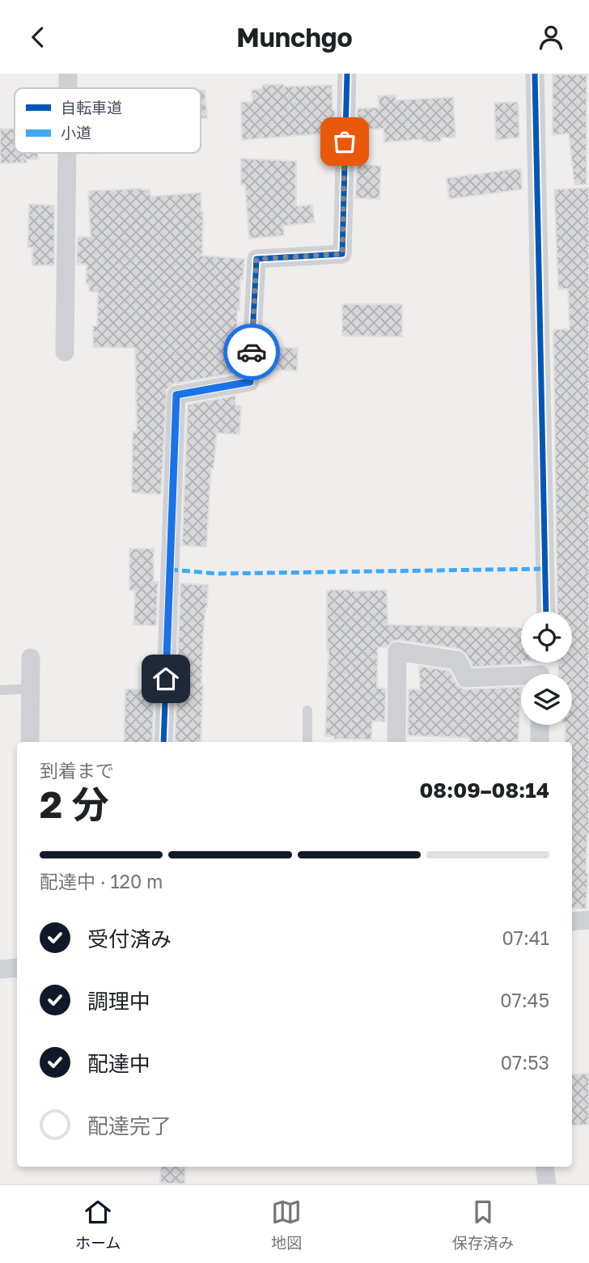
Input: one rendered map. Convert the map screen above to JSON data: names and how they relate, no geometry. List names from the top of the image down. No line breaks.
{"legend":["自転車道","小道"],"page":{"header":"Munchgo","heading":["2 分","到着まで","08:09–08:14"],"bar":"配達中 · 120 m","list":[["受付済み","07:41"],["調理中","07:45"],["配達中","07:53"],"配達完了"],"tabs":["ホーム","地図","保存済み"]}}
